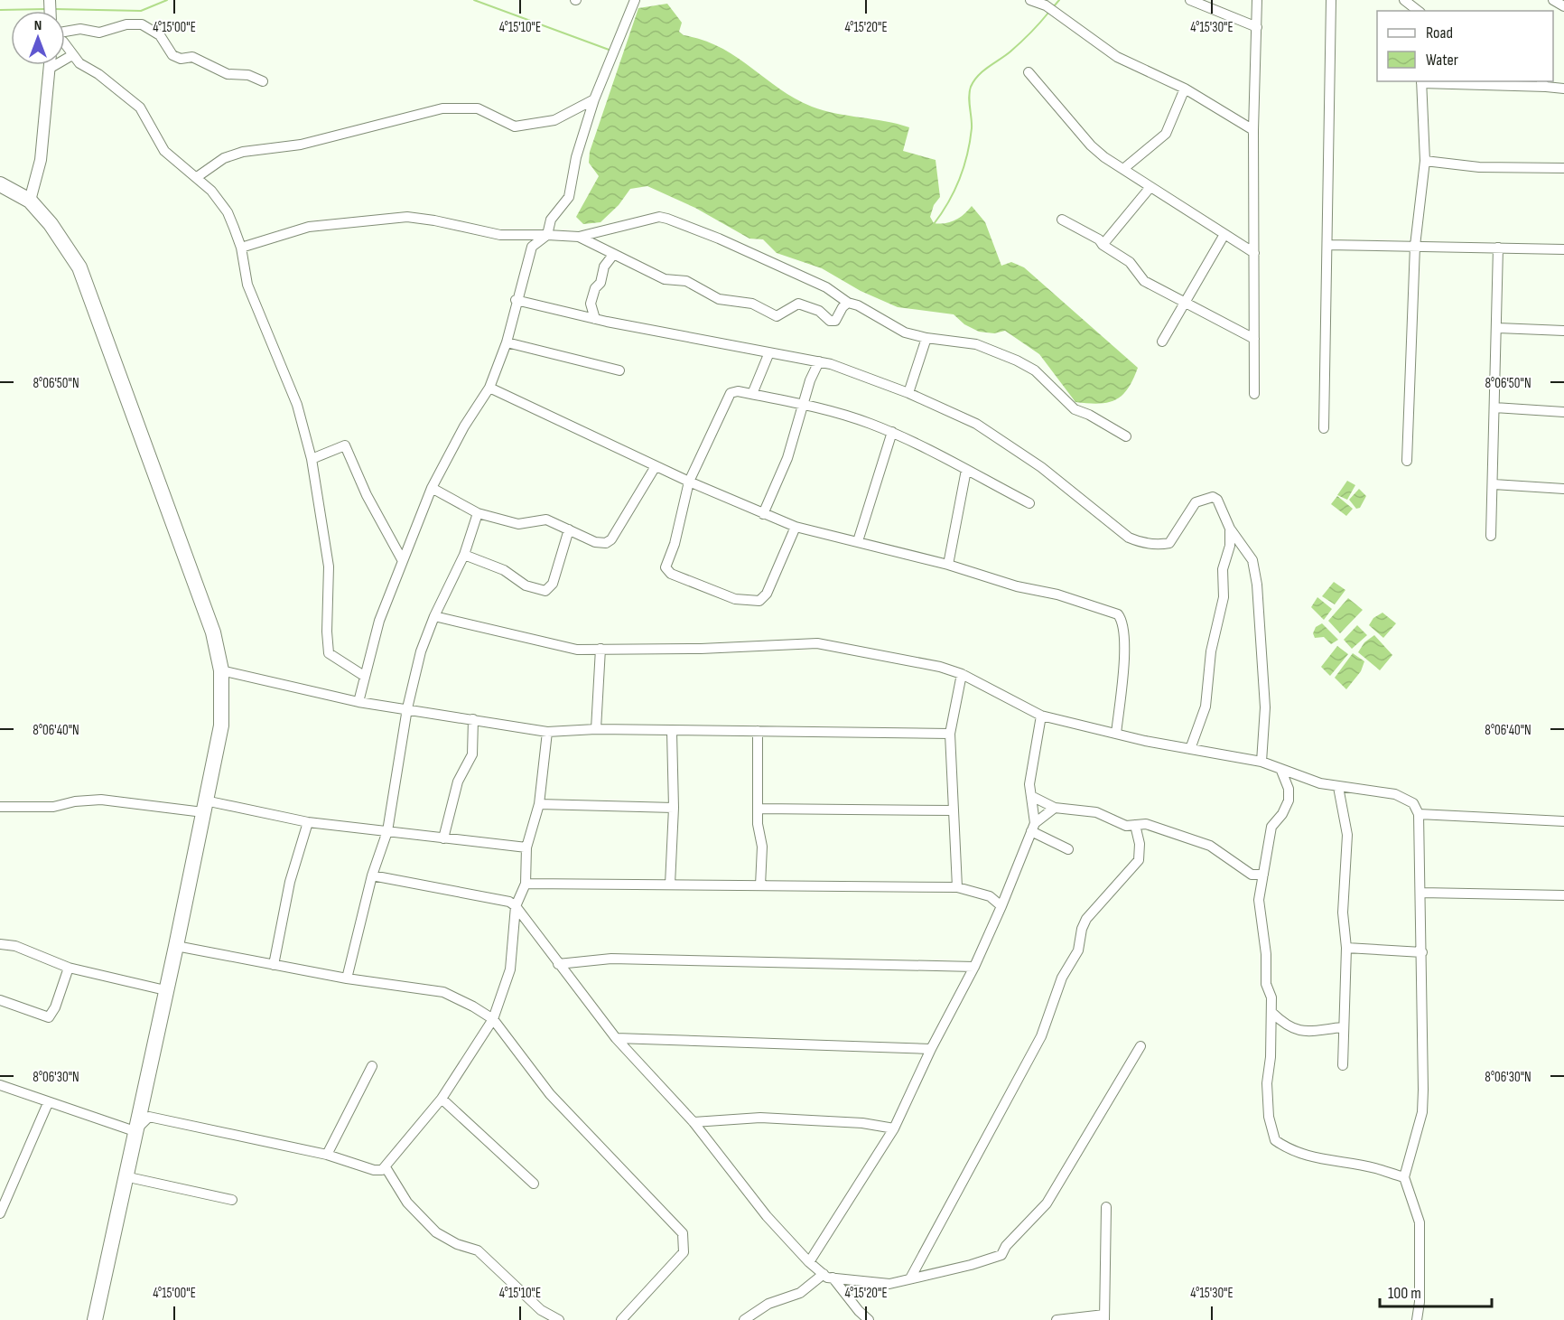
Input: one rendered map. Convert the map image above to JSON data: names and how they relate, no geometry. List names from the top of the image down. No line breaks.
{"legend":["Road","Water"],"scale_bar":"100 m","north":"top","coordinates":["4°15'00\"E","4°15'10\"E","4°15'20\"E","4°15'30\"E","8°06'50\"N","8°06'40\"N","8°06'30\"N"]}
